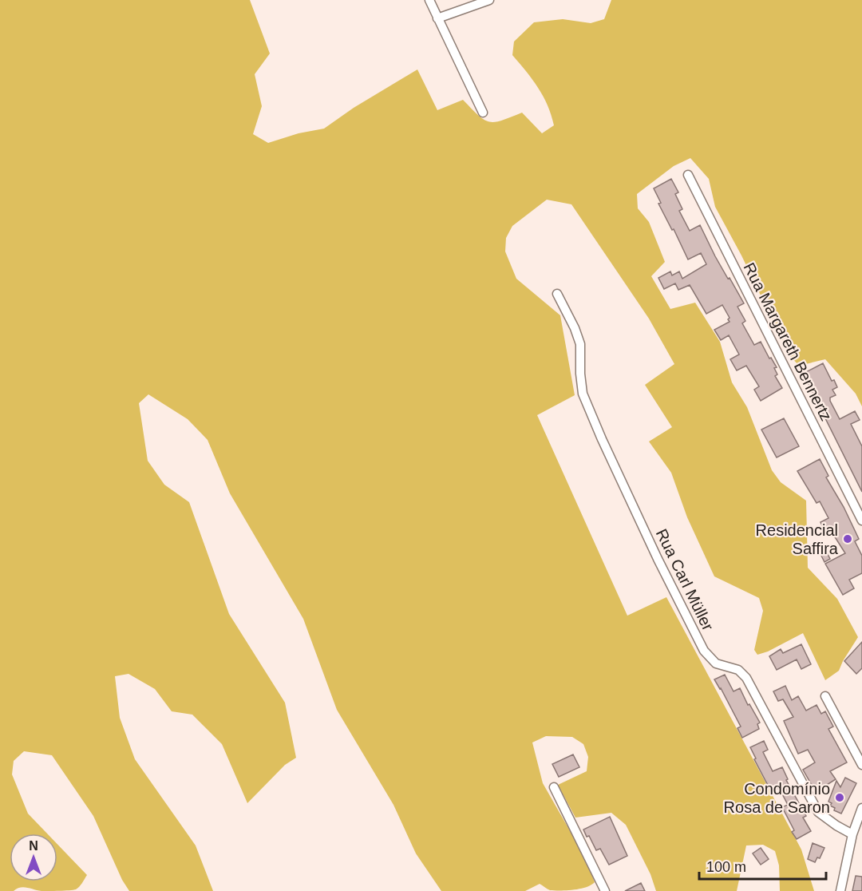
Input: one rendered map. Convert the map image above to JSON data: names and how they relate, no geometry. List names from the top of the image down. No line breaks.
{"streets":{"street":["Rua Margareth Bennertz","Rua Carl Müller"]},"places":["Residencial Saffira","Condomínio Rosa de Saron"],"scale_bar":"100 m","north":"top"}
